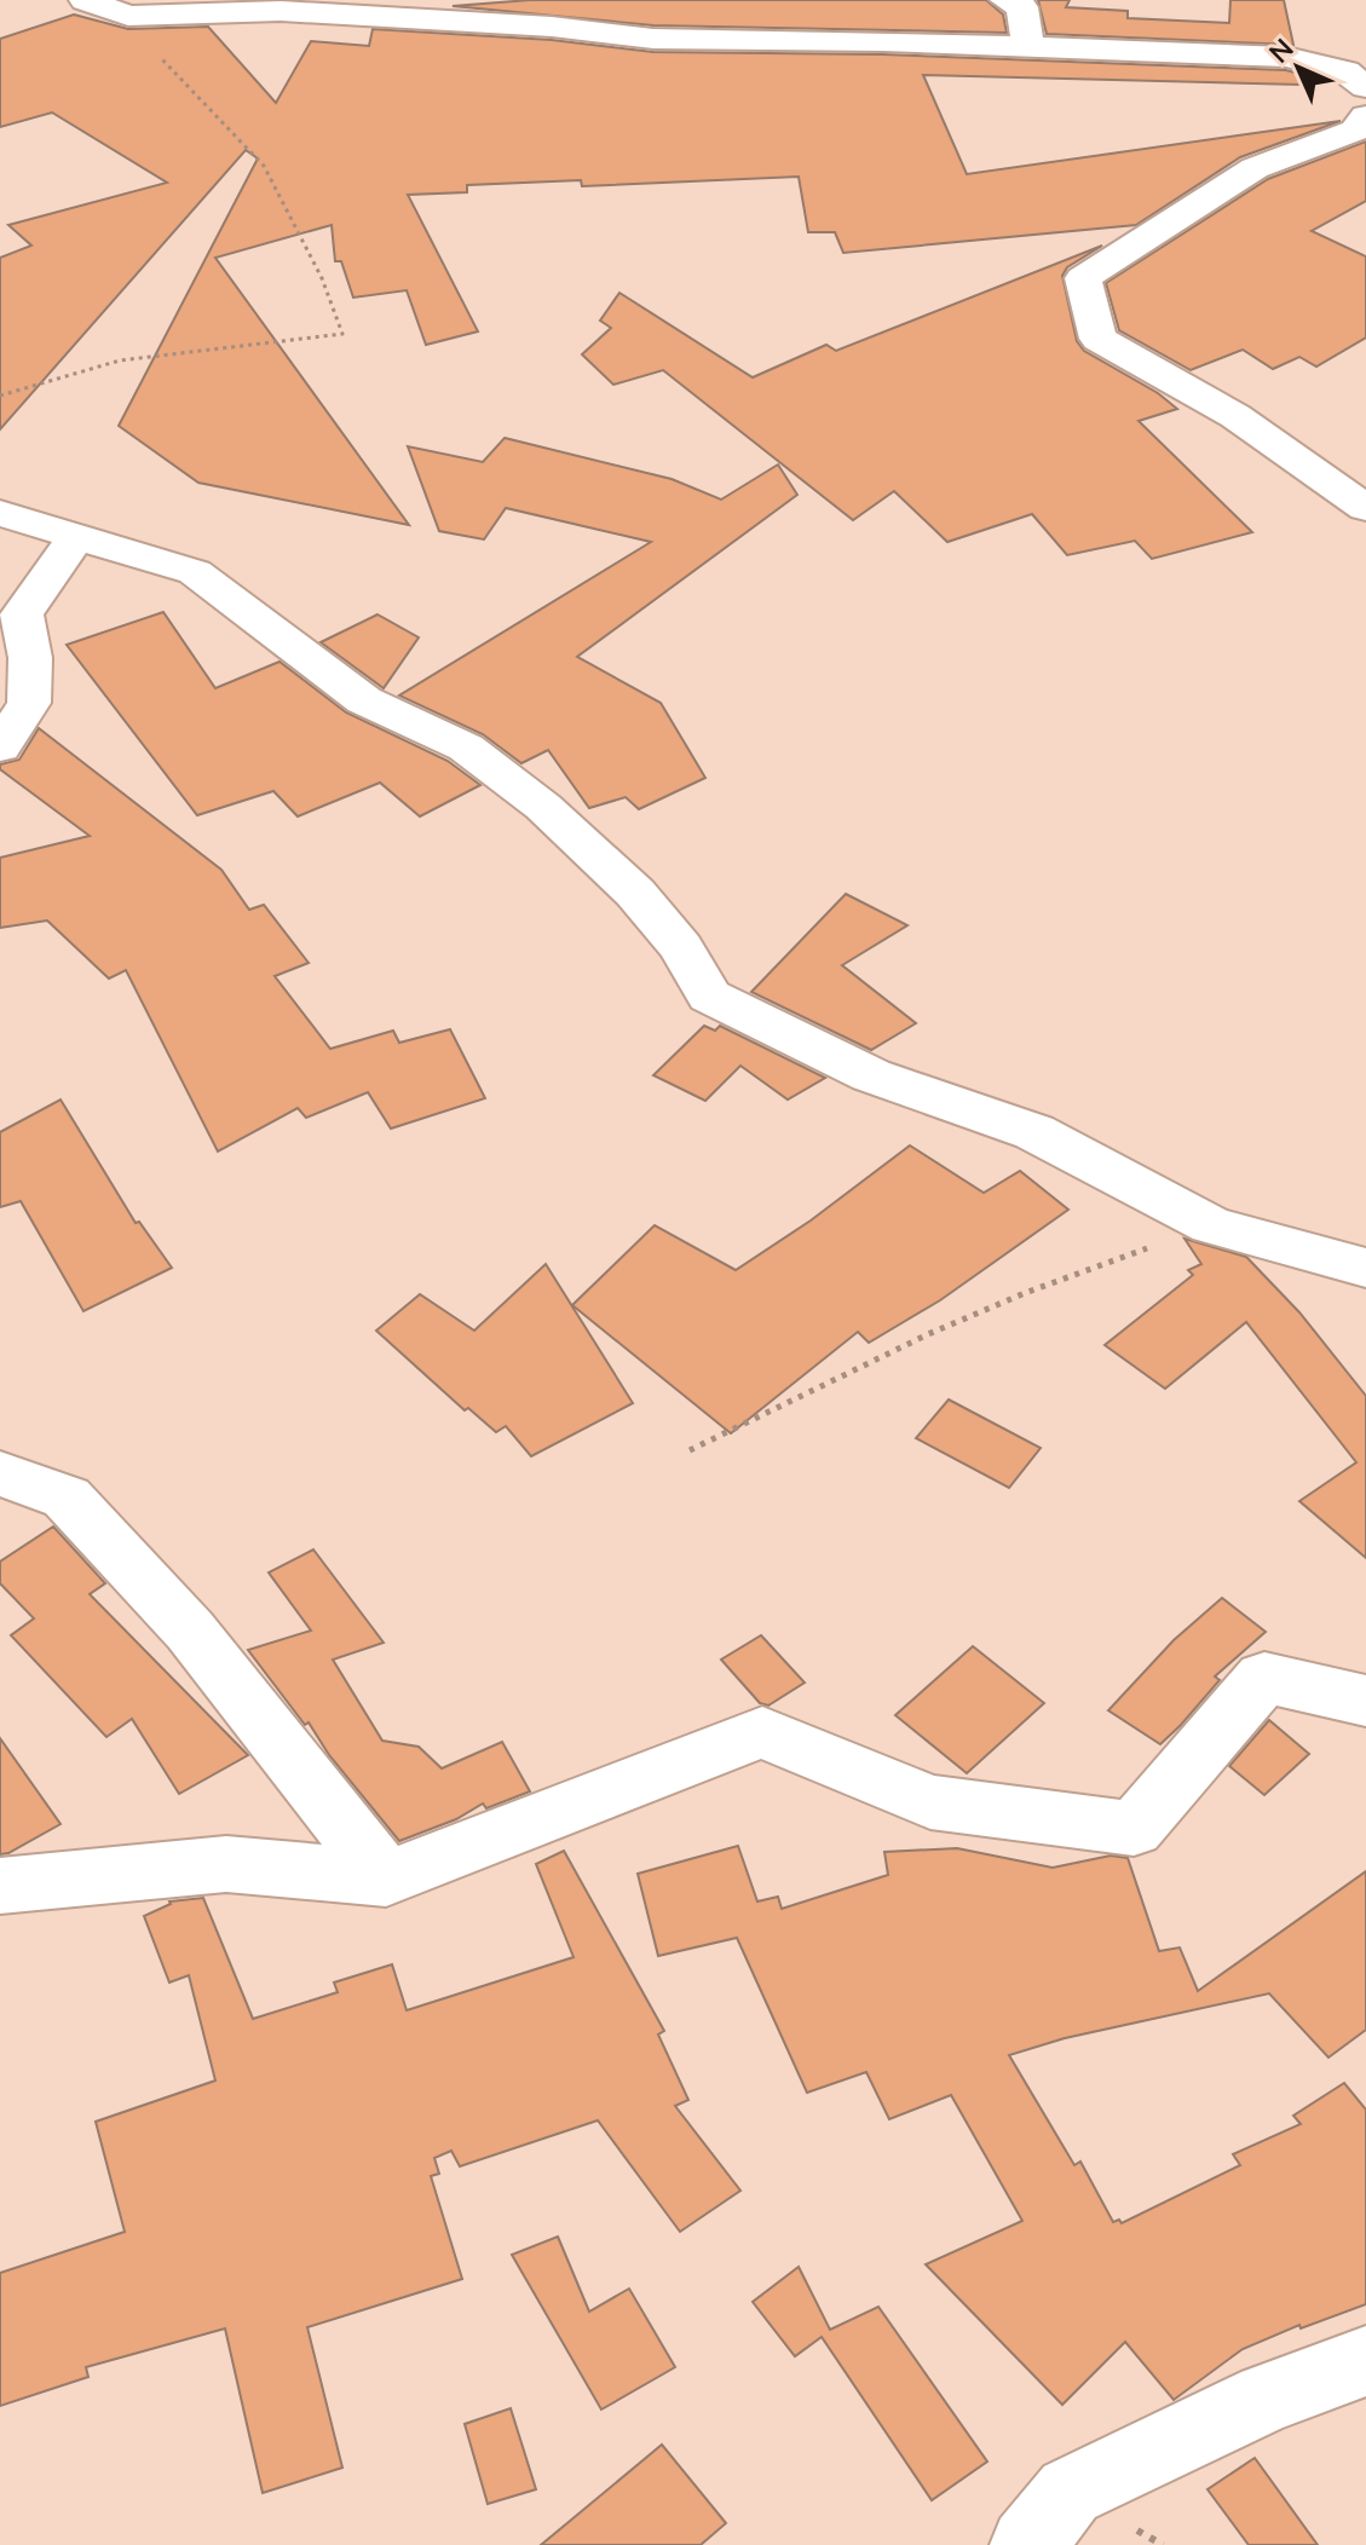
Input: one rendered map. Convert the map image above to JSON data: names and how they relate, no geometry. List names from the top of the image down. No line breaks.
{"north":"top left"}
